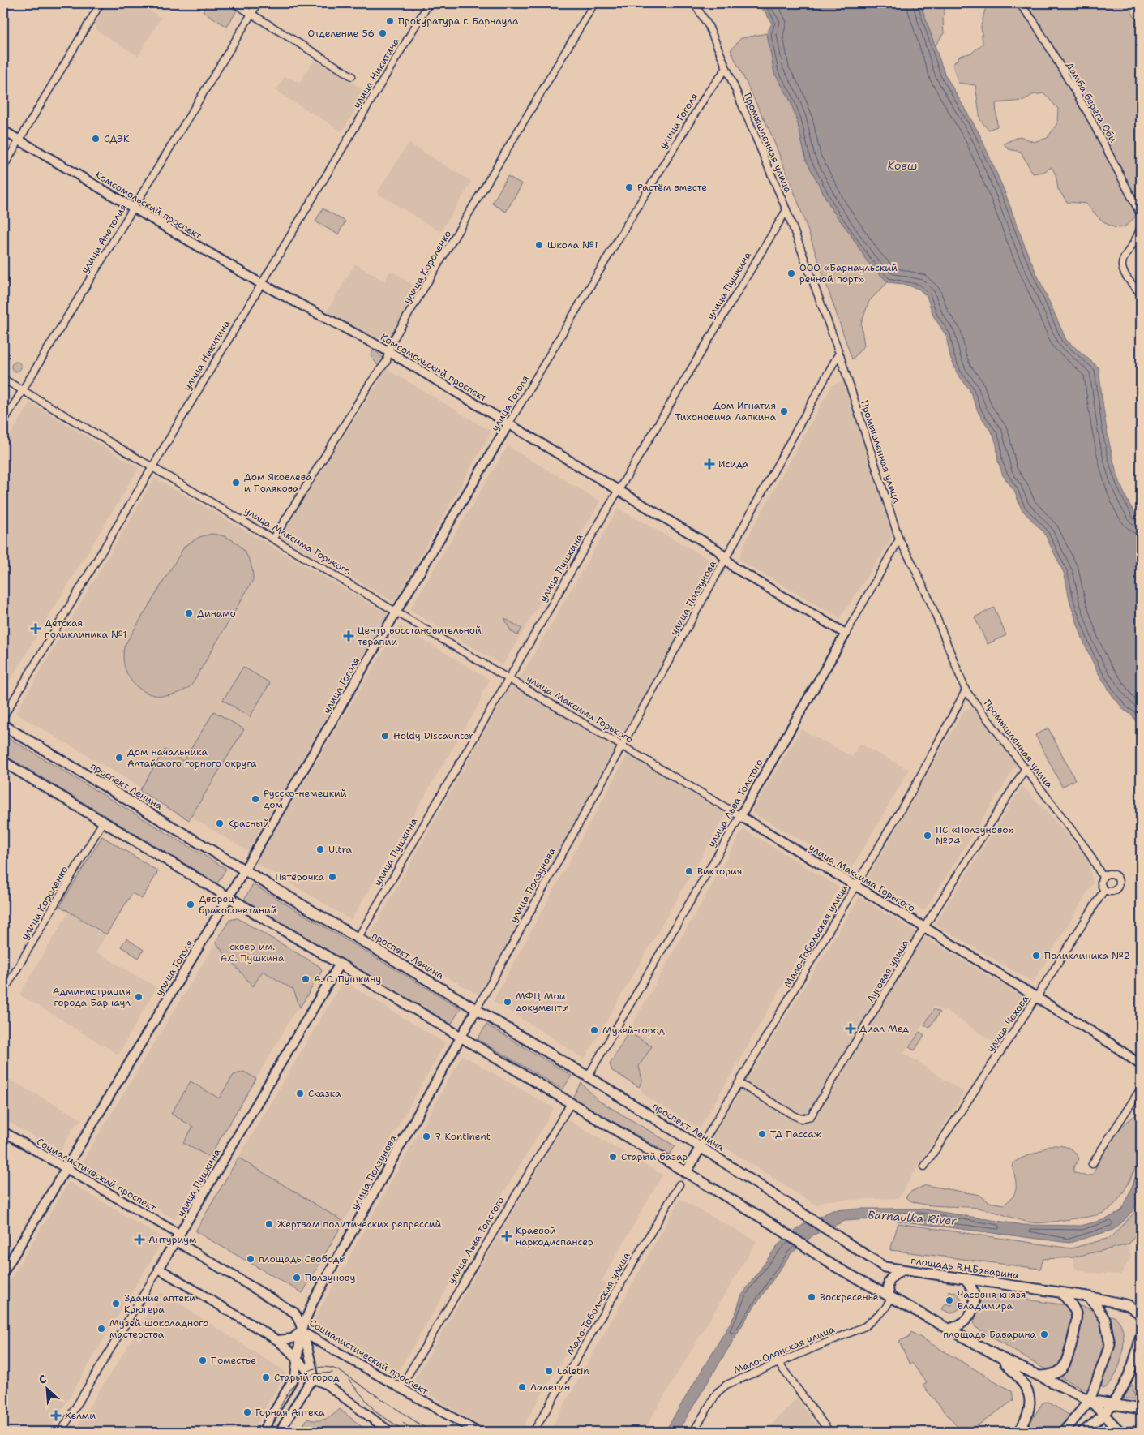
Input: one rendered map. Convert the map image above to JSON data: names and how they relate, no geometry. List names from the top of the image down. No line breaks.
{"streets":{"main road":["проспект Ленина","площадь В.Н.Баварина"],"street":["улица Никитина","Дамба берега Оби","улица Гоголя","Промышленная улица","Комсомольский проспект","улица Анатолия","улица Короленко","улица Пушкина","улица Максима Горького","улица Ползунова","улица Льва Толстого","Мало-Тобольская улица","Луговая улица","улица Чехова","Социалистический проспект","Мало-Олонская улица"]},"crossings":[["улица Никитина","Комсомольский проспект"],["улица Никитина","улица Максима Горького"],["улица Гоголя","Промышленная улица"],["улица Гоголя","Комсомольский проспект"],["улица Гоголя","улица Максима Горького"],["улица Гоголя","проспект Ленина"],["улица Гоголя","Социалистический проспект"],["Промышленная улица","улица Пушкина"],["Промышленная улица","улица Ползунова"],["Промышленная улица","улица Льва Толстого"],["Промышленная улица","Мало-Тобольская улица"],["Промышленная улица","Луговая улица"],["Промышленная улица","улица Чехова"],["Комсомольский проспект","улица Анатолия"],["Комсомольский проспект","улица Короленко"],["Комсомольский проспект","улица Пушкина"],["Комсомольский проспект","улица Ползунова"],["Комсомольский проспект","улица Льва Толстого"],["улица Анатолия","улица Максима Горького"],["улица Короленко","улица Максима Горького"],["улица Пушкина","улица Максима Горького"],["улица Пушкина","проспект Ленина"],["улица Пушкина","Социалистический проспект"],["улица Максима Горького","улица Ползунова"],["улица Максима Горького","улица Льва Толстого"],["улица Максима Горького","Мало-Тобольская улица"],["улица Максима Горького","Луговая улица"],["улица Максима Горького","улица Чехова"],["улица Ползунова","проспект Ленина"],["улица Ползунова","Социалистический проспект"],["проспект Ленина","улица Льва Толстого"],["проспект Ленина","Мало-Тобольская улица"],["проспект Ленина","площадь В.Н.Баварина"],["улица Льва Толстого","Социалистический проспект"],["Мало-Тобольская улица","Луговая улица"]],"water":["Ковш","Barnaulka River"],"parks":["сквер им. А.С. Пушкина"],"places":{"other":["Прокуратура г. Барнаула","Отделение 56","СДЭК","Растём вместе","Школа №1","ООО «Барнаульский речной порт»","Дом Игнатия Тихоновича Лапкина","Дом Яковлева и Полякова","Динамо","Holdy Discaunter","Дом начальника Алтайского горного округа","Русско-немецкий дом","Красный","ПС «Ползуново» №24","Ultra","Виктория","Пятёрочка","Дворец бракосочетаний","Поликлиника №2","А. С. Пушкину","Администрация города Барнаул","МФЦ Мои документы","Музей-город","Сказка","ТД Пассаж","7 Kontinent","Старый базар","Жертвам политических репрессий","площадь Свободы","Ползунову","Воскресенье","Часовня князя Владимира","Здание аптеки Крюгера","Музей шоколадного мастерства","площадь Баварина","Поместье","Laletin","Старый город","Лалетин","Горная Аптека"],"health":["Исида","Детская поликлиника №1","Центр восстановительной терапии","Диал Мед","Краевой наркодиспансер","Антуриум","Хелми"]},"north":"top left"}
